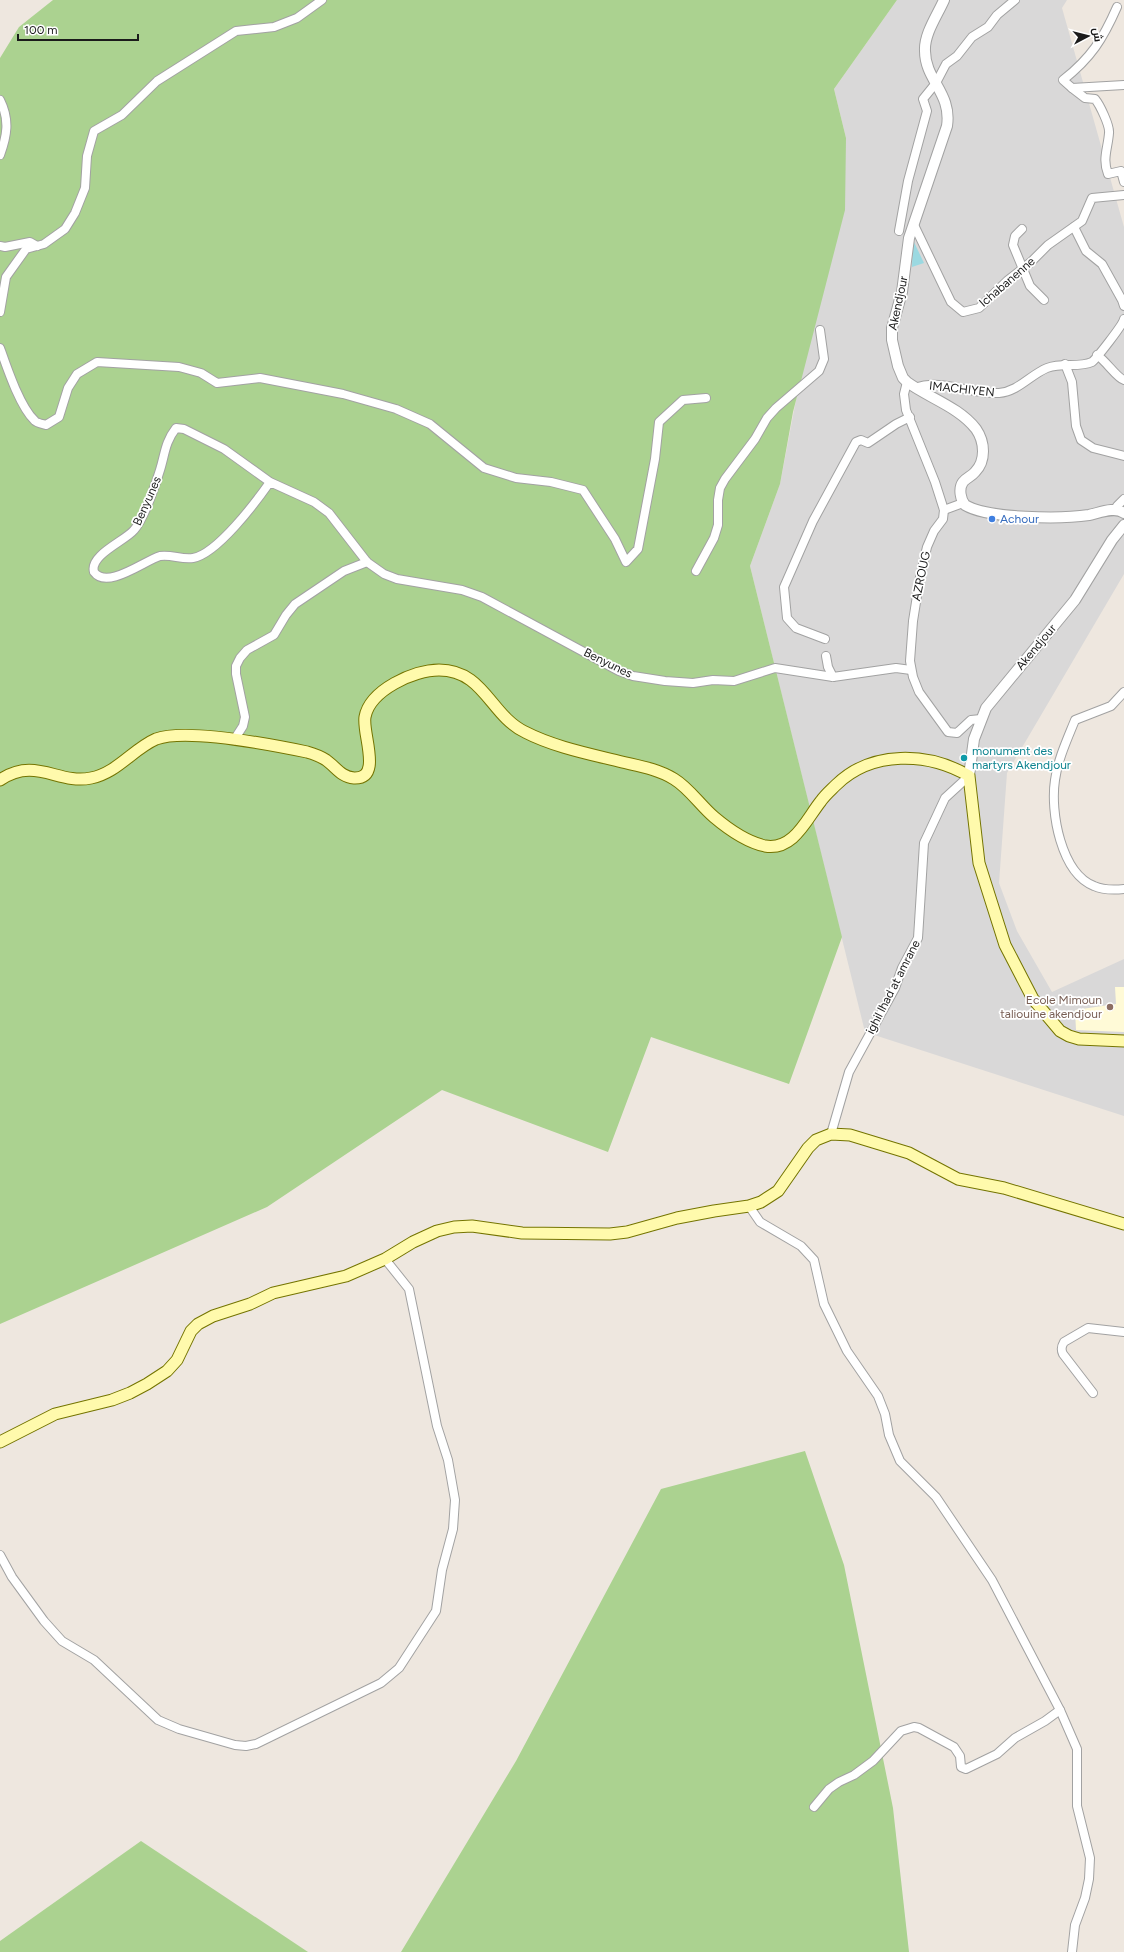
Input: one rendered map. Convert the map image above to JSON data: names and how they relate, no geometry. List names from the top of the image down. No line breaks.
{"streets":{"street":["Ichabanenne","Akendjour","IMACHIYEN","Benyunes","AZROUG","ighil lhad at amrane"]},"crossings":[["Ichabanenne","Akendjour"],["Akendjour","IMACHIYEN"],["Akendjour","AZROUG"],["Akendjour","ighil lhad at amrane"],["Benyunes","AZROUG"]],"places":["Achour","monument des martyrs Akendjour","Ecole Mimoun taliouine akendjour"],"scale_bar":"100 m","north":"right"}
